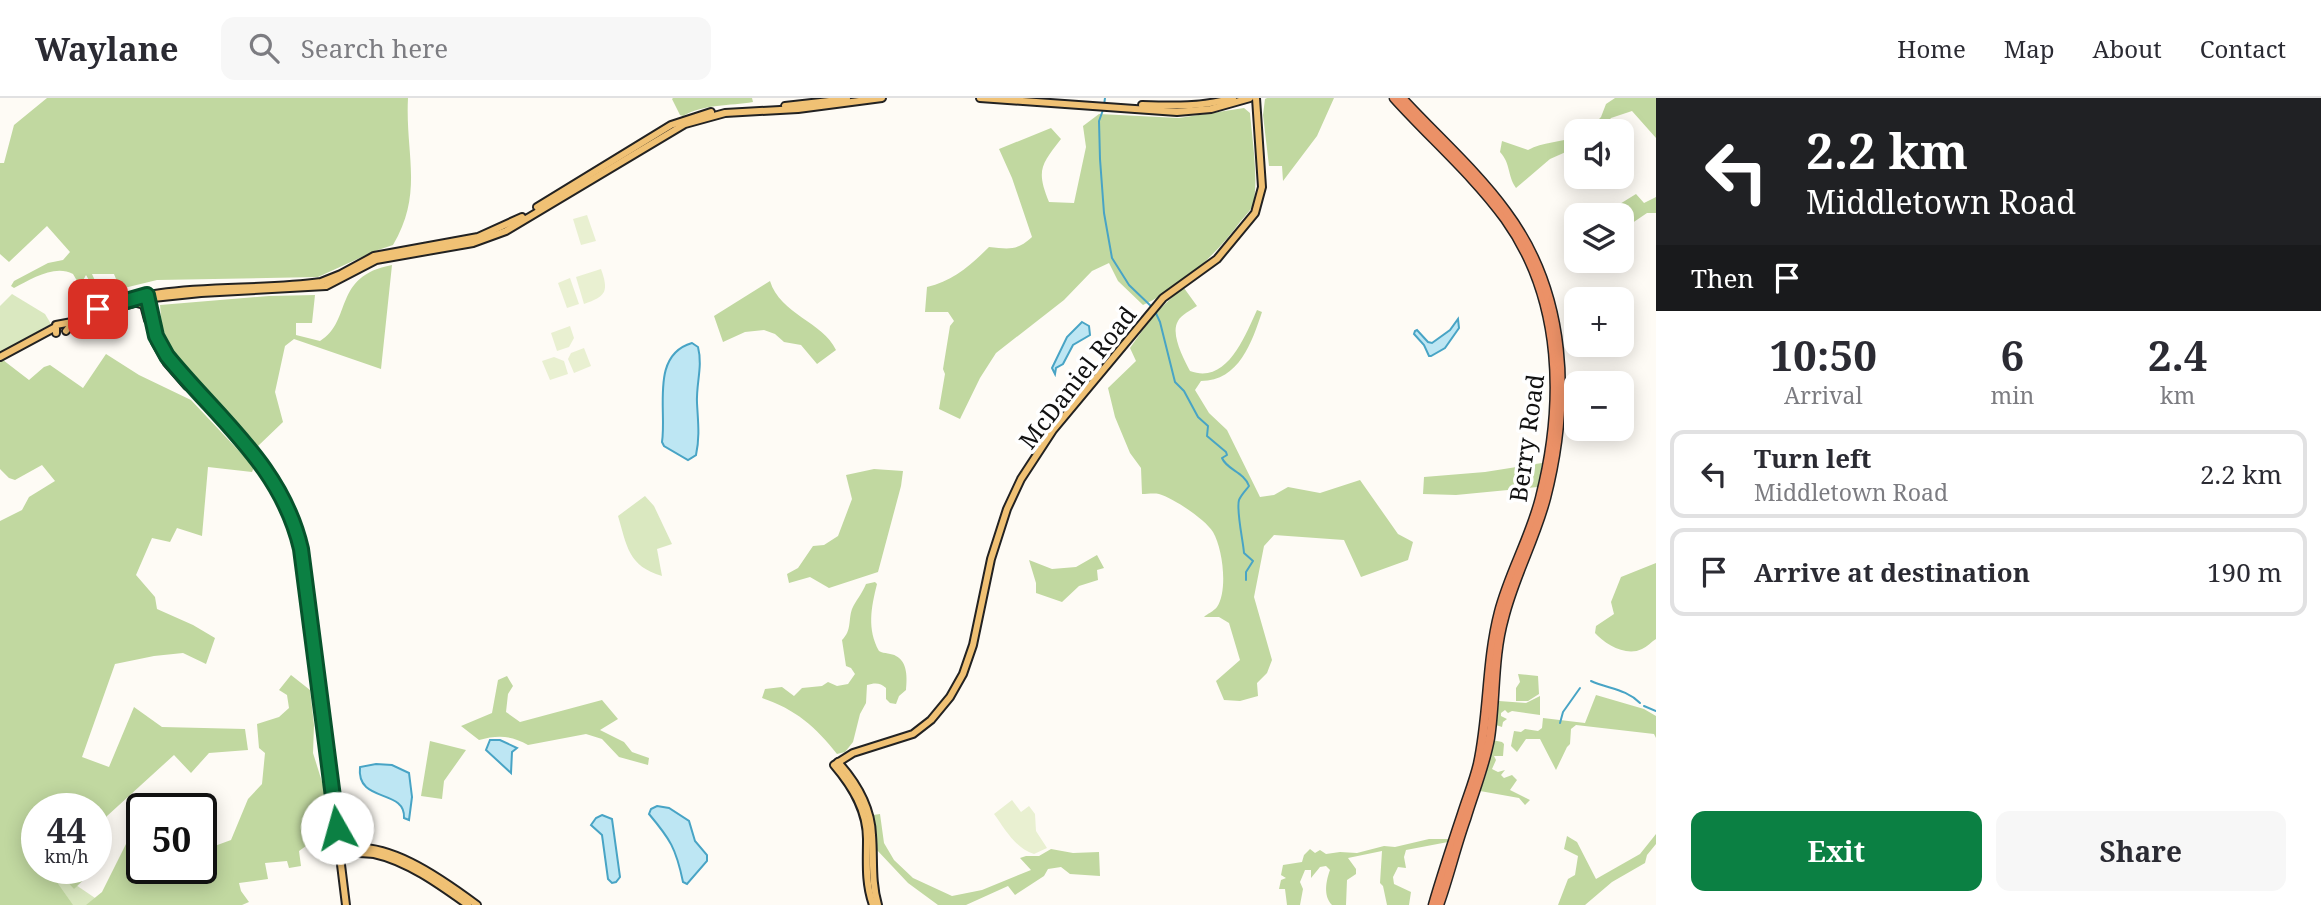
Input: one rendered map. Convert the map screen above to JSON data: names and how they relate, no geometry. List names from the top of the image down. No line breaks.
{"streets":{"highway":["Berry Road"],"main road":["McDaniel Road"]},"page":{"header":"Waylane","search":"Search here","nav":["Home","Map","About","Contact"],"turn":["2.2 km","Middletown Road"],"map_buttons":["+","−"],"then":"Then","eta":["10:50","Arrival","6","min","2.4","km"],"list":[{"name":"Turn left","note":"Middletown Road","value":"2.2 km"},{"name":"Arrive at destination","value":"190 m"}],"speed":"44 km/h","limit":"50","buttons":["Exit","Share"]}}
